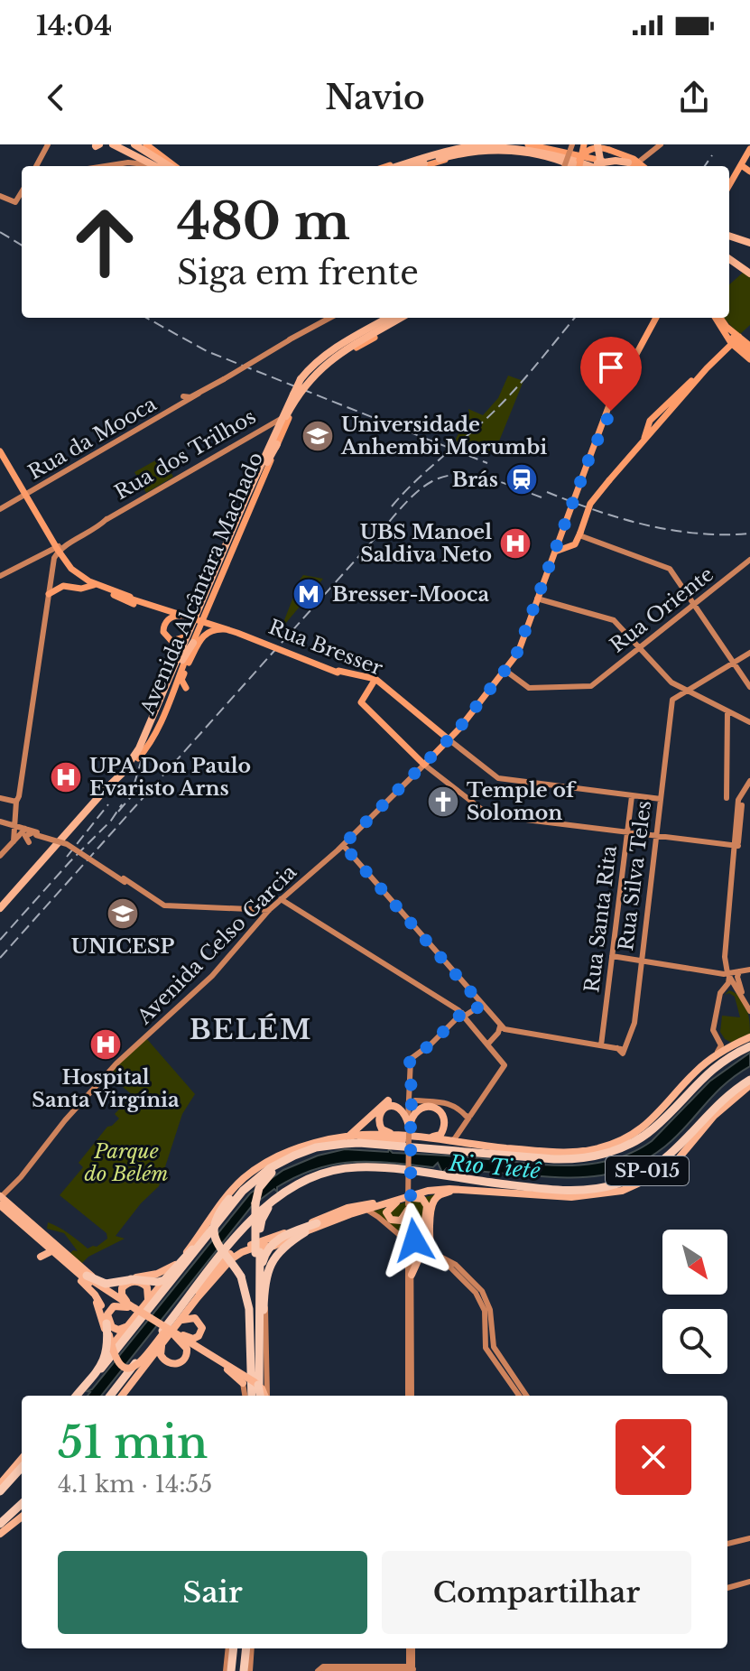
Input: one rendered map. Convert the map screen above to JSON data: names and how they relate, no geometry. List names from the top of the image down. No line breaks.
{"streets":{"highway":["Avenida Alcântara Machado","SP-015"],"main road":["Rua da Mooca","Rua dos Trilhos","Rua Oriente","Rua Bresser","Rua Silva Teles","Rua Santa Rita","Avenida Celso Garcia"]},"crossings":[["Rua dos Trilhos","Avenida Alcântara Machado"],["Rua dos Trilhos","Rua Bresser"],["Rua Oriente","Avenida Celso Garcia"],["Rua Bresser","Rua Silva Teles"],["Rua Bresser","Rua Santa Rita"],["Rua Bresser","Avenida Celso Garcia"],["Rua Silva Teles","Rua Santa Rita"]],"districts":["BELÉM"],"water":["Rio Tietê"],"parks":["Parque do Belém"],"places":{"school or university":["Universidade Anhembi Morumbi","UNICESP"],"station":["Brás"],"hospital":["UBS Manoel Saldiva Neto","UPA Don Paulo Evaristo Arns","Hospital Santa Virgínia"],"metro station":["Bresser-Mooca"],"church":["Temple of Solomon"]},"north":"bottom right","page":{"status":"14:04","header":"Navio","turn":["480 m","Siga em frente"],"heading":["51 min","4.1 km · 14:55"],"buttons":["Sair","Compartilhar"]}}
